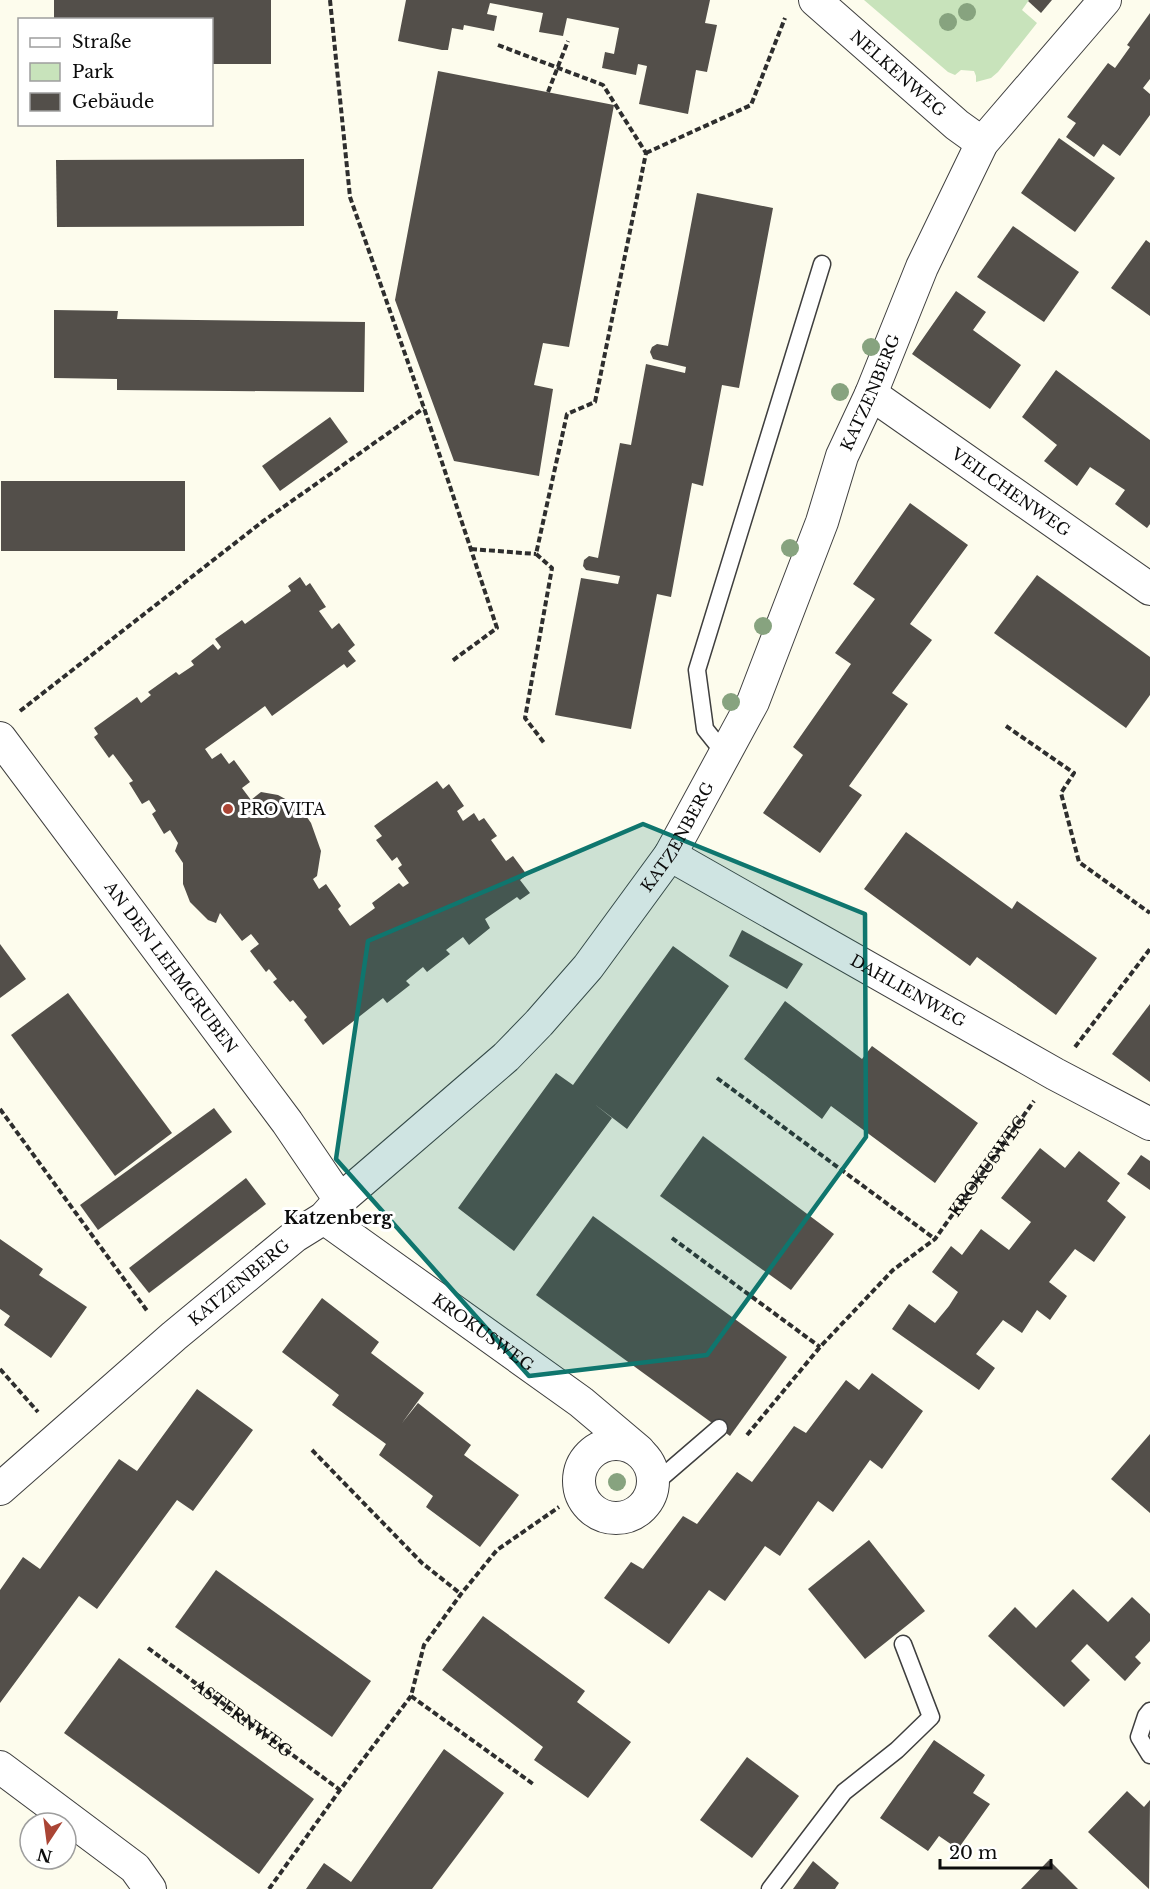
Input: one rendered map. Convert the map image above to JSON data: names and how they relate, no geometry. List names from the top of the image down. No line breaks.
{"streets":{"street":["NELKENWEG","KATZENBERG","VEILCHENWEG","AN DEN LEHMGRUBEN","DAHLIENWEG","KROKUSWEG"],"path":["ASTERNWEG"]},"crossings":[["NELKENWEG","KATZENBERG"],["KATZENBERG","VEILCHENWEG"],["KATZENBERG","AN DEN LEHMGRUBEN"],["KATZENBERG","DAHLIENWEG"],["KATZENBERG","KROKUSWEG"],["AN DEN LEHMGRUBEN","KROKUSWEG"]],"districts":["Katzenberg"],"places":["PRO VITA"],"legend":["Straße","Park","Gebäude"],"scale_bar":"20 m","north":"bottom"}
